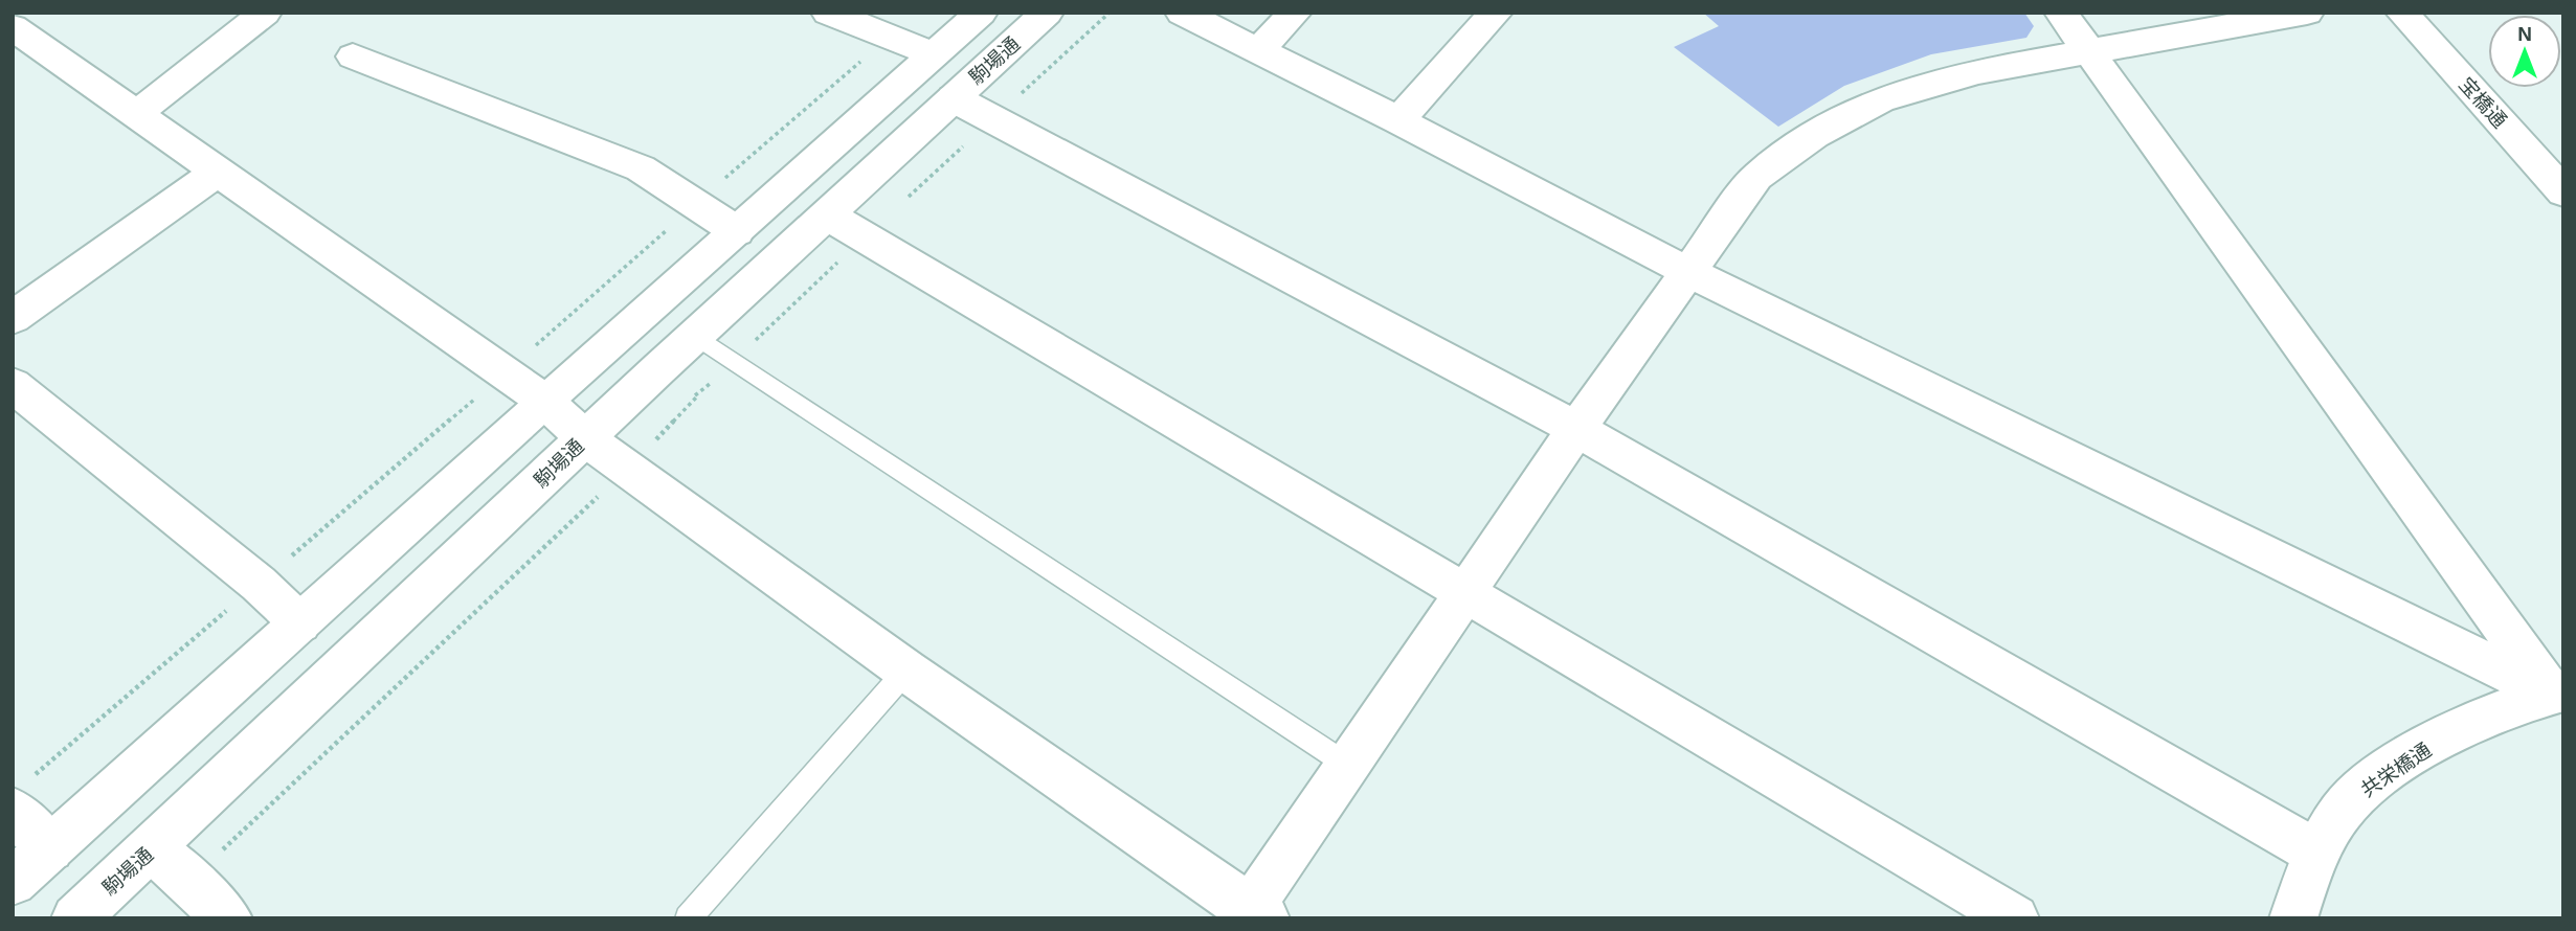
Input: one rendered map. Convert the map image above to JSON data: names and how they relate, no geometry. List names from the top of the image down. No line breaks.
{"streets":{"street":["駒場通","宝橋通","共栄橋通"]},"north":"top"}
